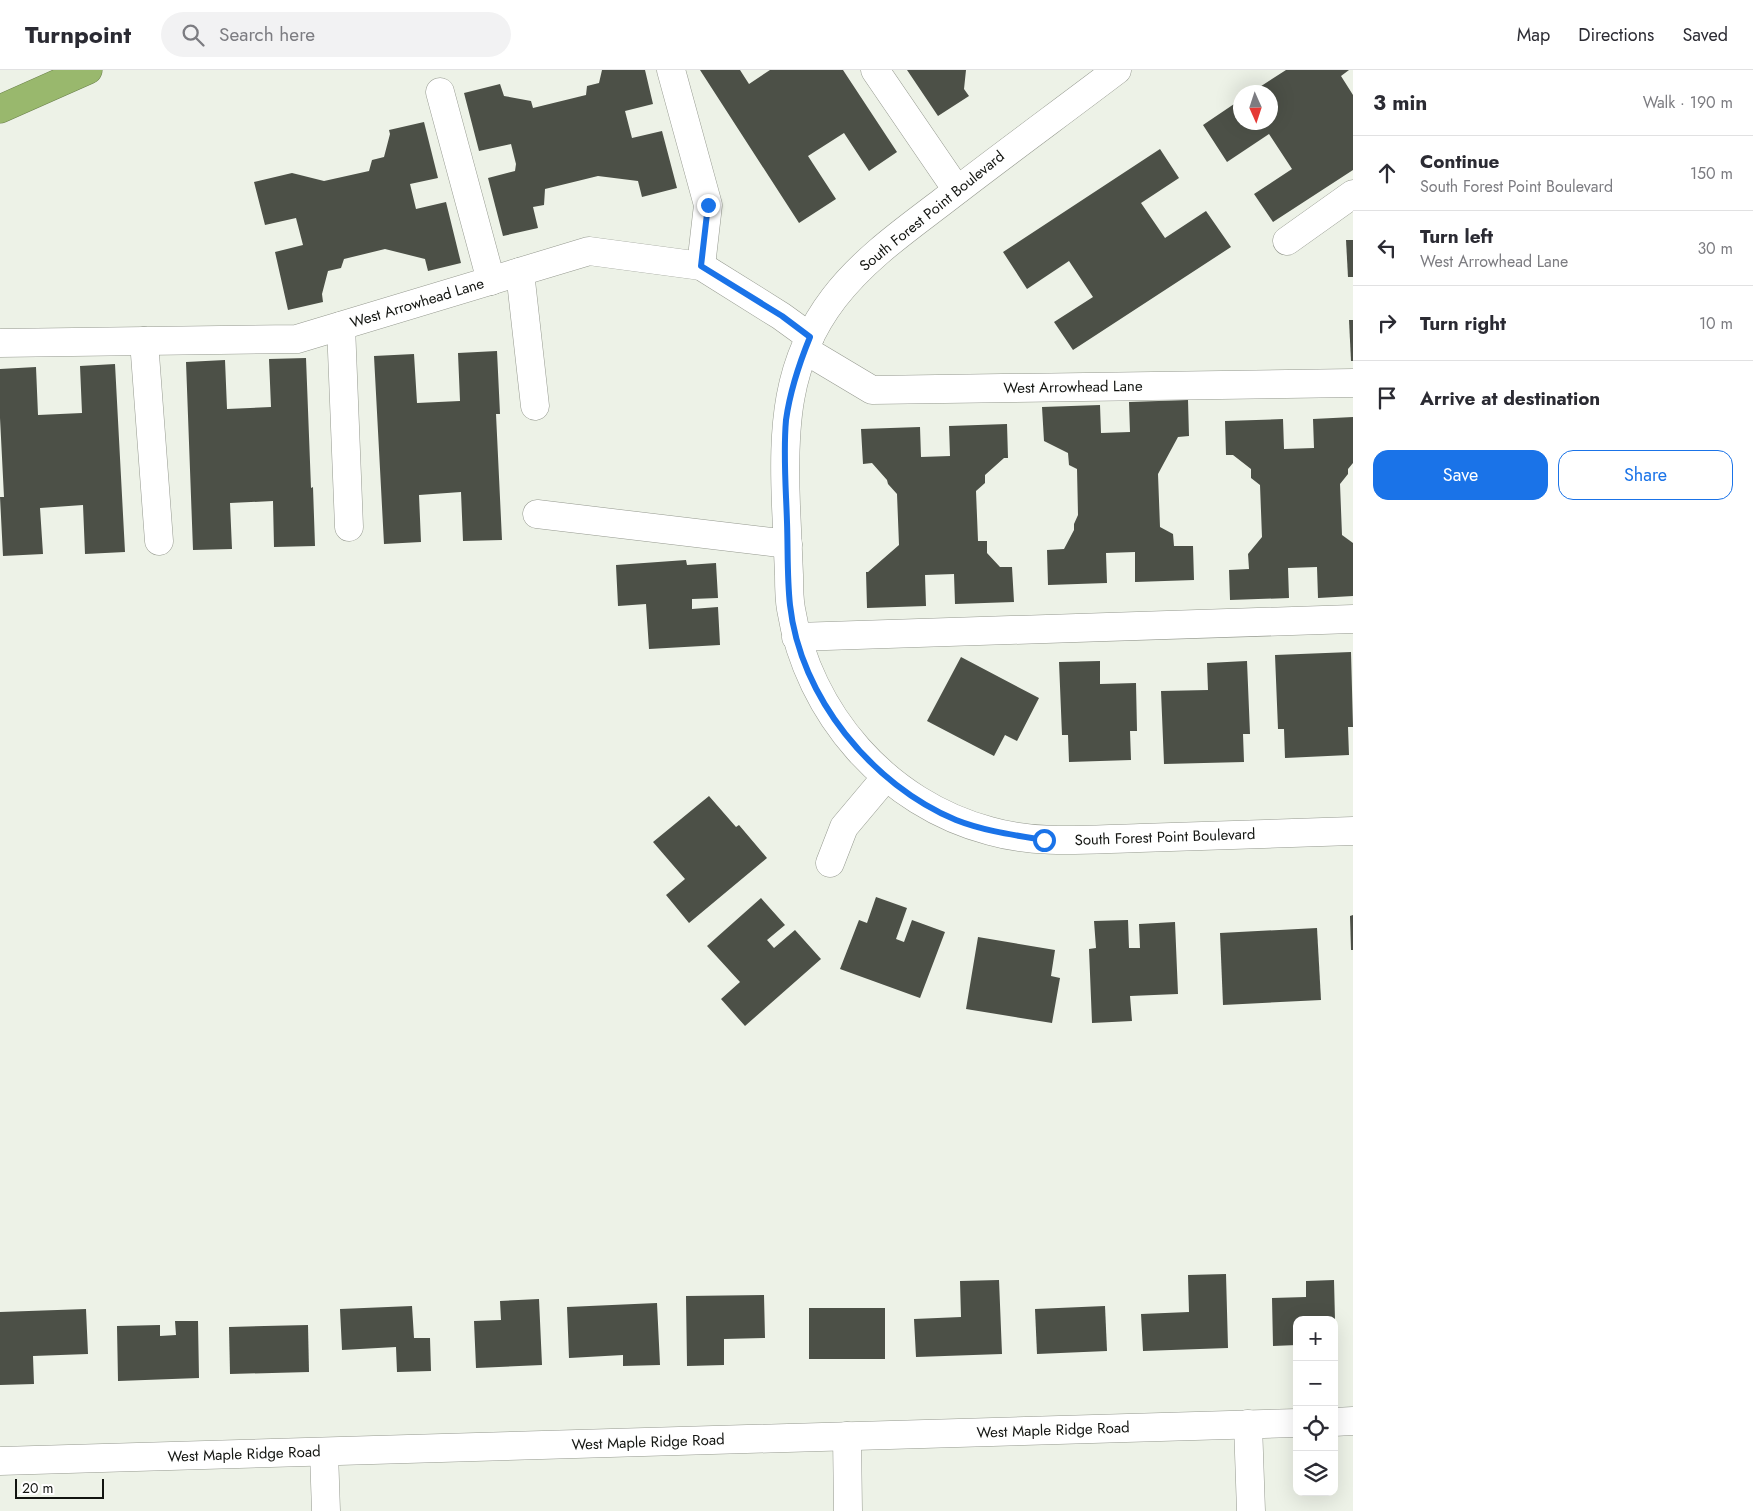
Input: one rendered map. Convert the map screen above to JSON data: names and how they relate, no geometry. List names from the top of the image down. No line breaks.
{"streets":{"street":["South Forest Point Boulevard","West Arrowhead Lane","West Maple Ridge Road"]},"crossings":[["South Forest Point Boulevard","West Arrowhead Lane"]],"scale_bar":"20 m","north":"bottom","page":{"header":"Turnpoint","search":"Search here","nav":["Map","Directions","Saved"],"heading":["3 min","Walk · 190 m"],"list":[["Continue","South Forest Point Boulevard","150 m"],["Turn left","West Arrowhead Lane","30 m"],["Turn right","10 m"],"Arrive at destination"],"buttons":["Save","Share"],"map_buttons":["+","−"],"scale":"20 m"}}
